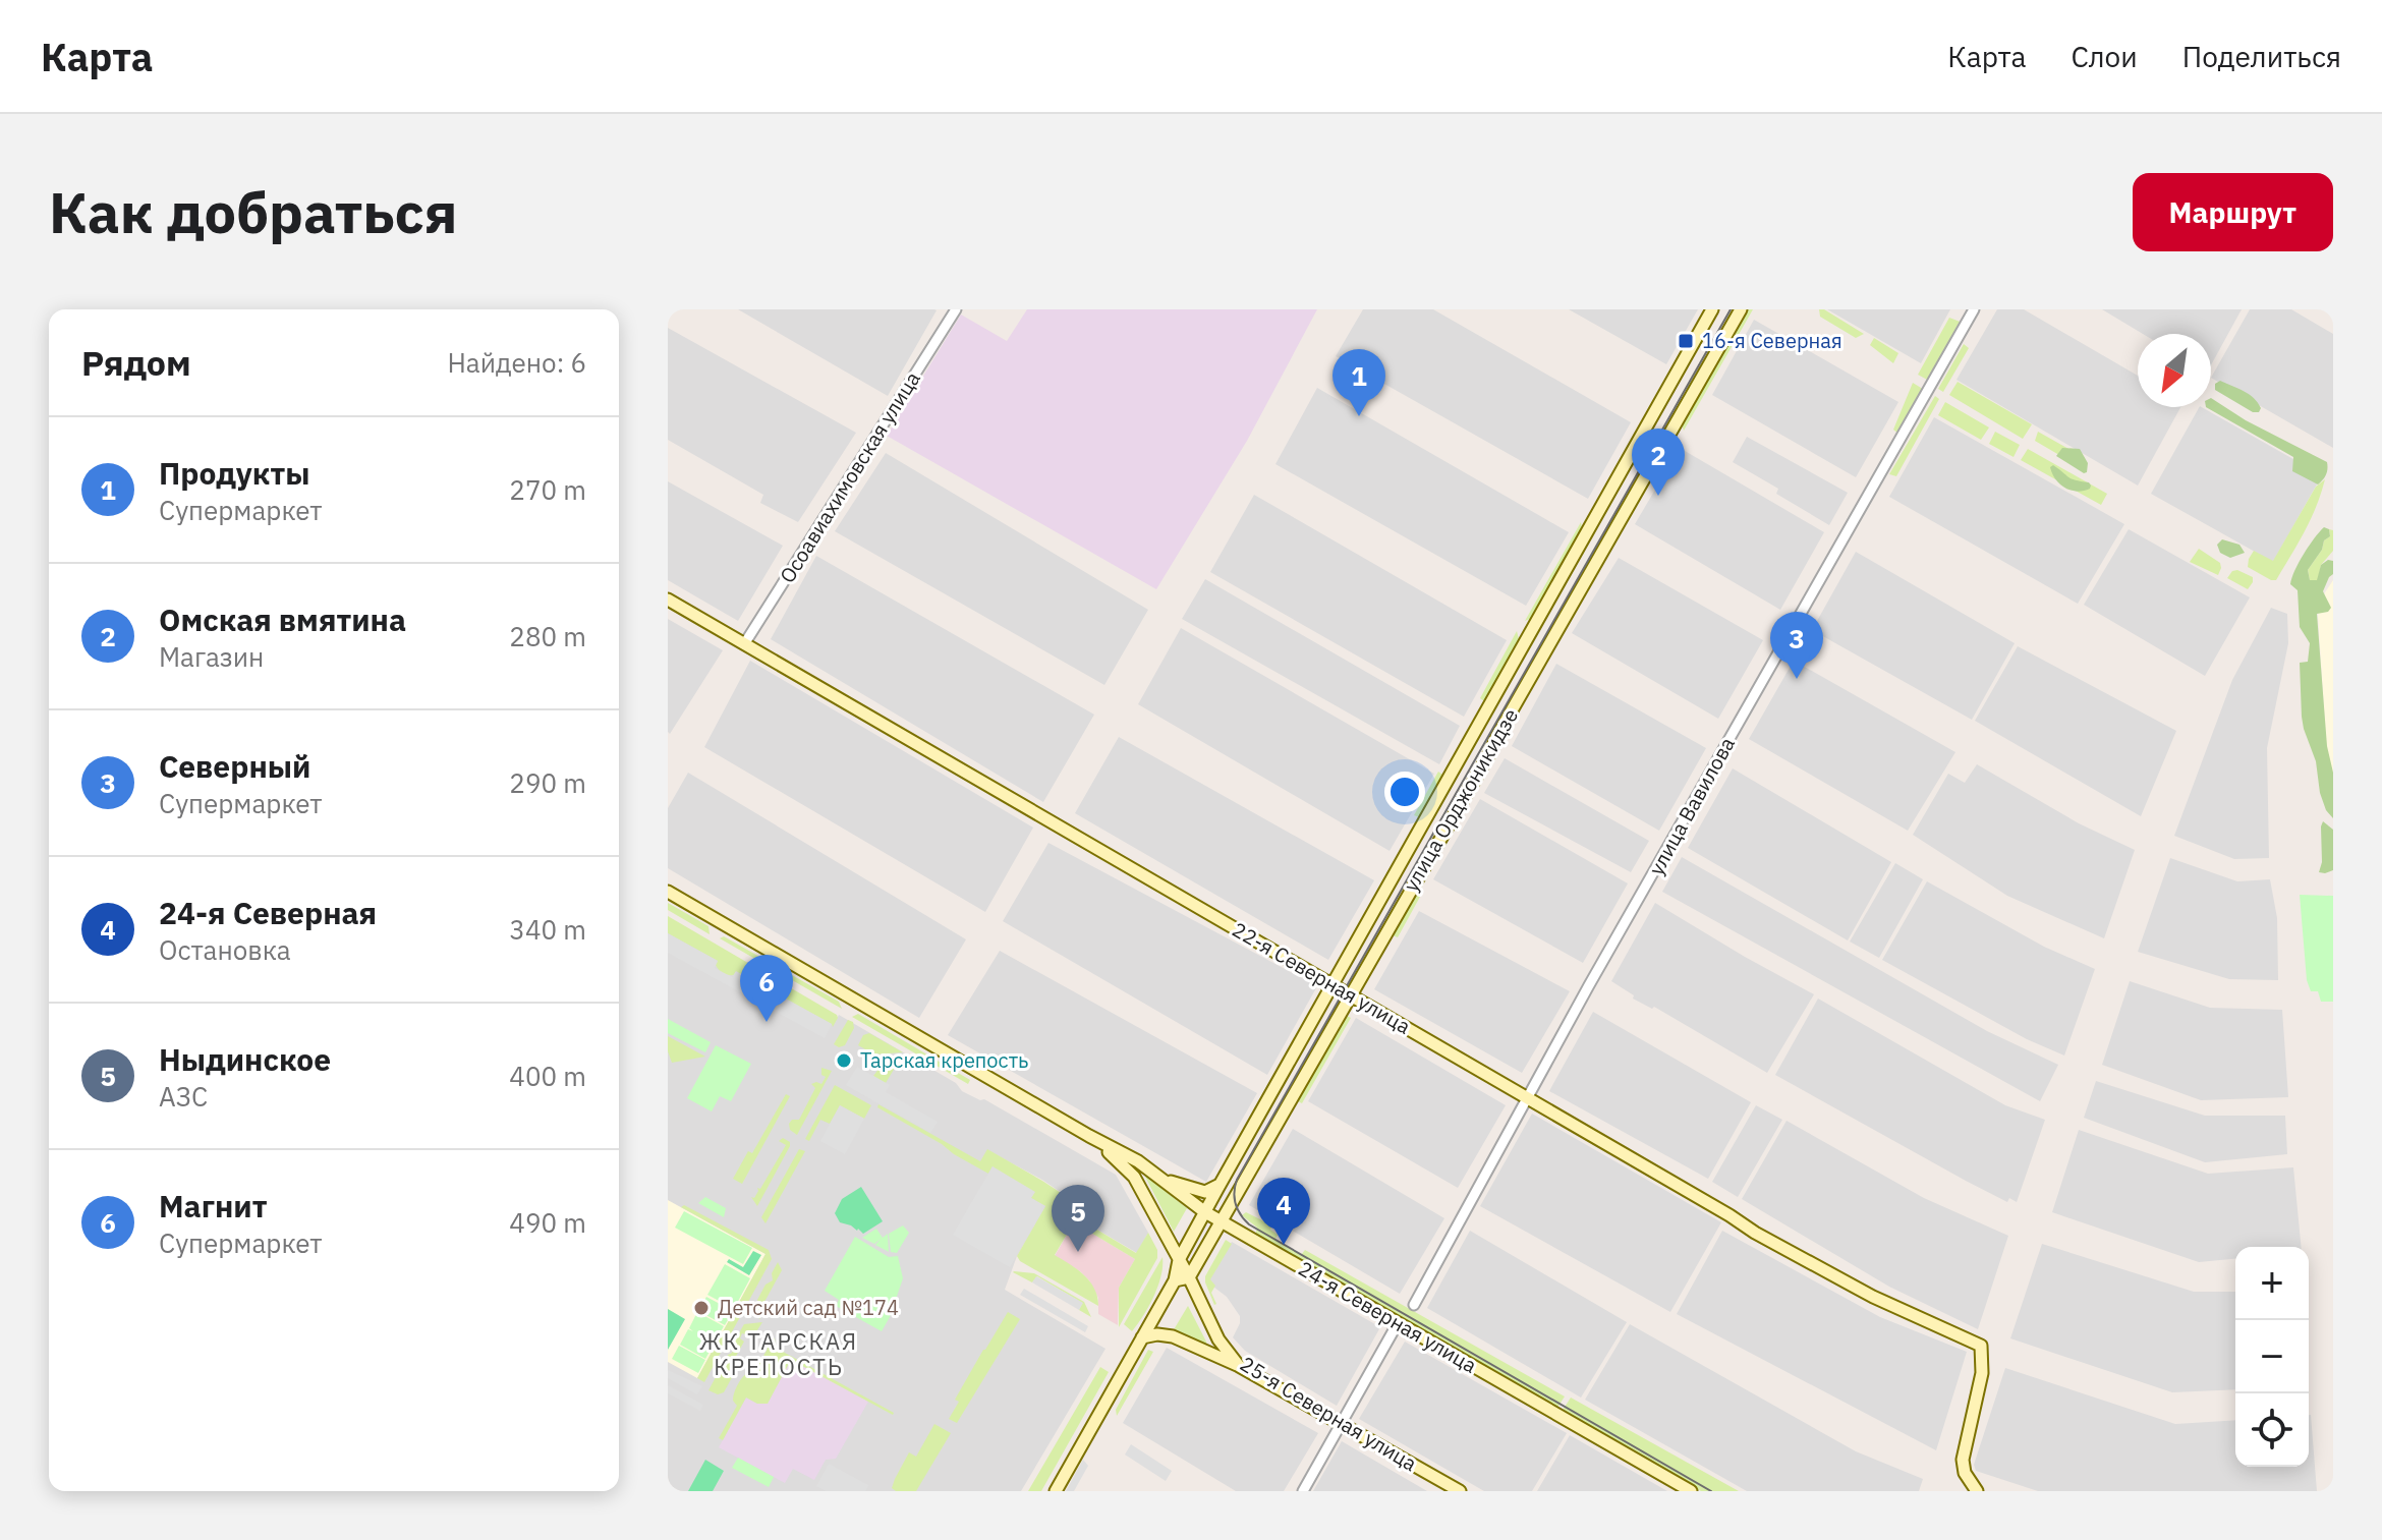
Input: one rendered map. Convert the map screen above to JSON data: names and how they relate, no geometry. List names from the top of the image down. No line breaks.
{"streets":{"main road":["улица Орджоникидзе","22-я Северная улица","24-я Северная улица","25-я Северная улица"],"street":["Осоавиахимовская улица","улица Вавилова"]},"crossings":[["Осоавиахимовская улица","22-я Северная улица"],["улица Орджоникидзе","22-я Северная улица"],["улица Орджоникидзе","24-я Северная улица"],["улица Орджоникидзе","25-я Северная улица"],["улица Вавилова","22-я Северная улица"],["24-я Северная улица","25-я Северная улица"]],"districts":["ЖК ТАРСКАЯ КРЕПОСТЬ"],"places":{"transit":["16-я Северная"],"other":["Тарская крепость","Детский сад №174"]},"north":"bottom left","page":{"header":"Карта","nav":["Карта","Слои","Поделиться"],"buttons":"Маршрут","title":"Как добраться","heading":["Рядом","Найдено: 6"],"pins":["1","2","3","6","4","5"],"list":[{"mark":"1","name":"Продукты","note":"Супермаркет","value":"270 m"},{"mark":"2","name":"Oмская вмятина","note":"Магазин","value":"280 m"},{"mark":"3","name":"Северный","note":"Супермаркет","value":"290 m"},{"mark":"4","name":"24-я Северная","note":"Остановка","value":"340 m"},{"mark":"5","name":"Ныдинское","note":"АЗС","value":"400 m"},{"mark":"6","name":"Магнит","note":"Супермаркет","value":"490 m"}],"map_buttons":["+","−"]}}
